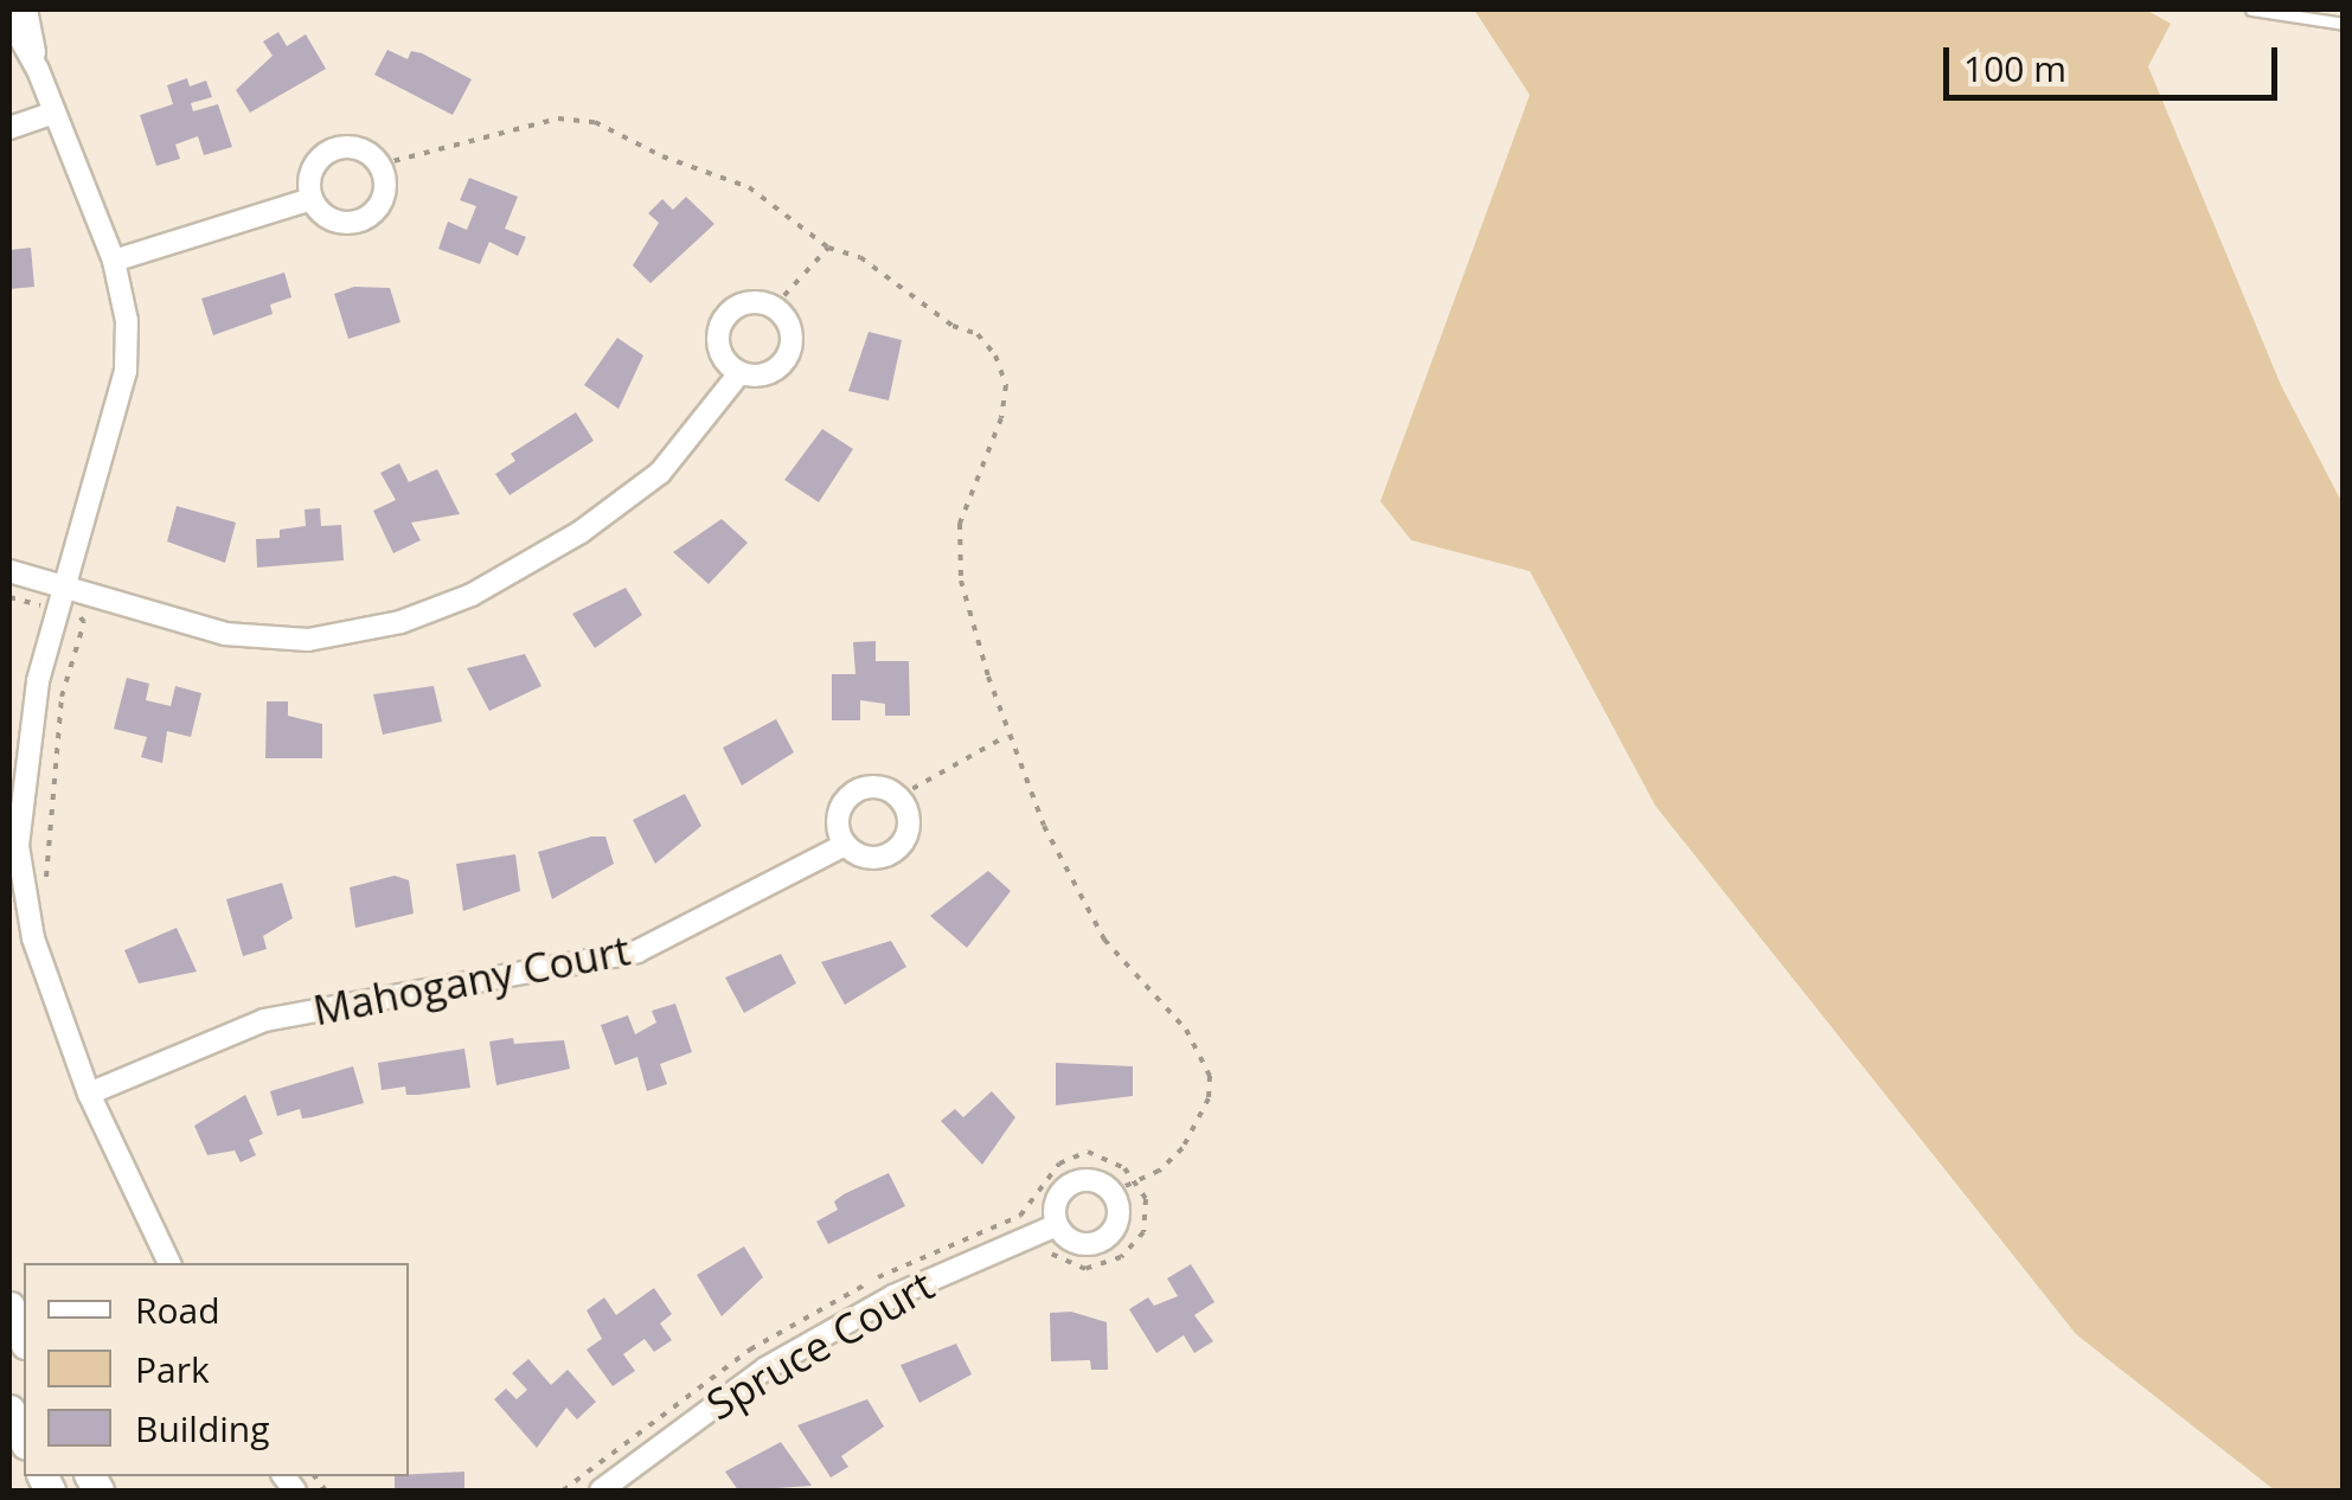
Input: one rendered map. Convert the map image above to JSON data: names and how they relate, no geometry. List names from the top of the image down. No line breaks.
{"streets":{"street":["Mahogany Court","Spruce Court"]},"legend":["Road","Park","Building"],"scale_bar":"100 m"}
